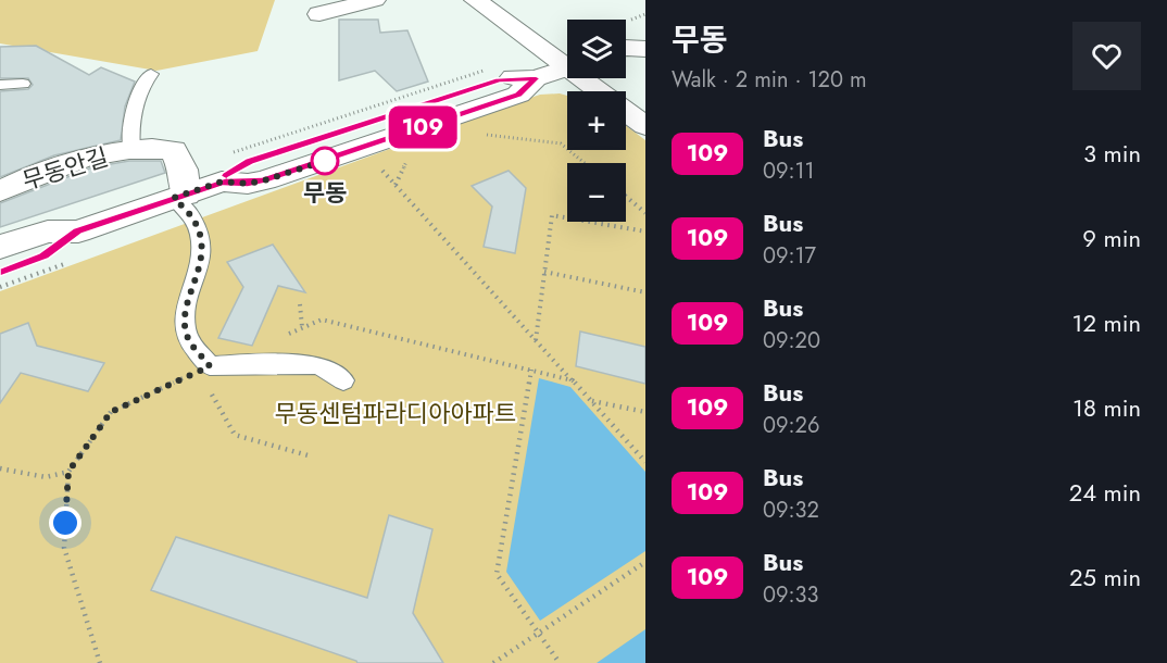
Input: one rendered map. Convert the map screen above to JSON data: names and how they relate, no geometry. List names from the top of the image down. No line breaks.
{"streets":{"main road":["무동안길"]},"parks":["무동센텀파라디아아파트"],"places":["무동"],"lines":["bus line 109"],"page":{"on_map":"109","heading":["무동","Walk · 2 min · 120 m"],"map_buttons":["+","−"],"list":[{"mark":"109","name":"Bus","note":"09:11","value":"3 min"},{"mark":"109","name":"Bus","note":"09:17","value":"9 min"},{"mark":"109","name":"Bus","note":"09:20","value":"12 min"},{"mark":"109","name":"Bus","note":"09:26","value":"18 min"},{"mark":"109","name":"Bus","note":"09:32","value":"24 min"},{"mark":"109","name":"Bus","note":"09:33","value":"25 min"}]}}
